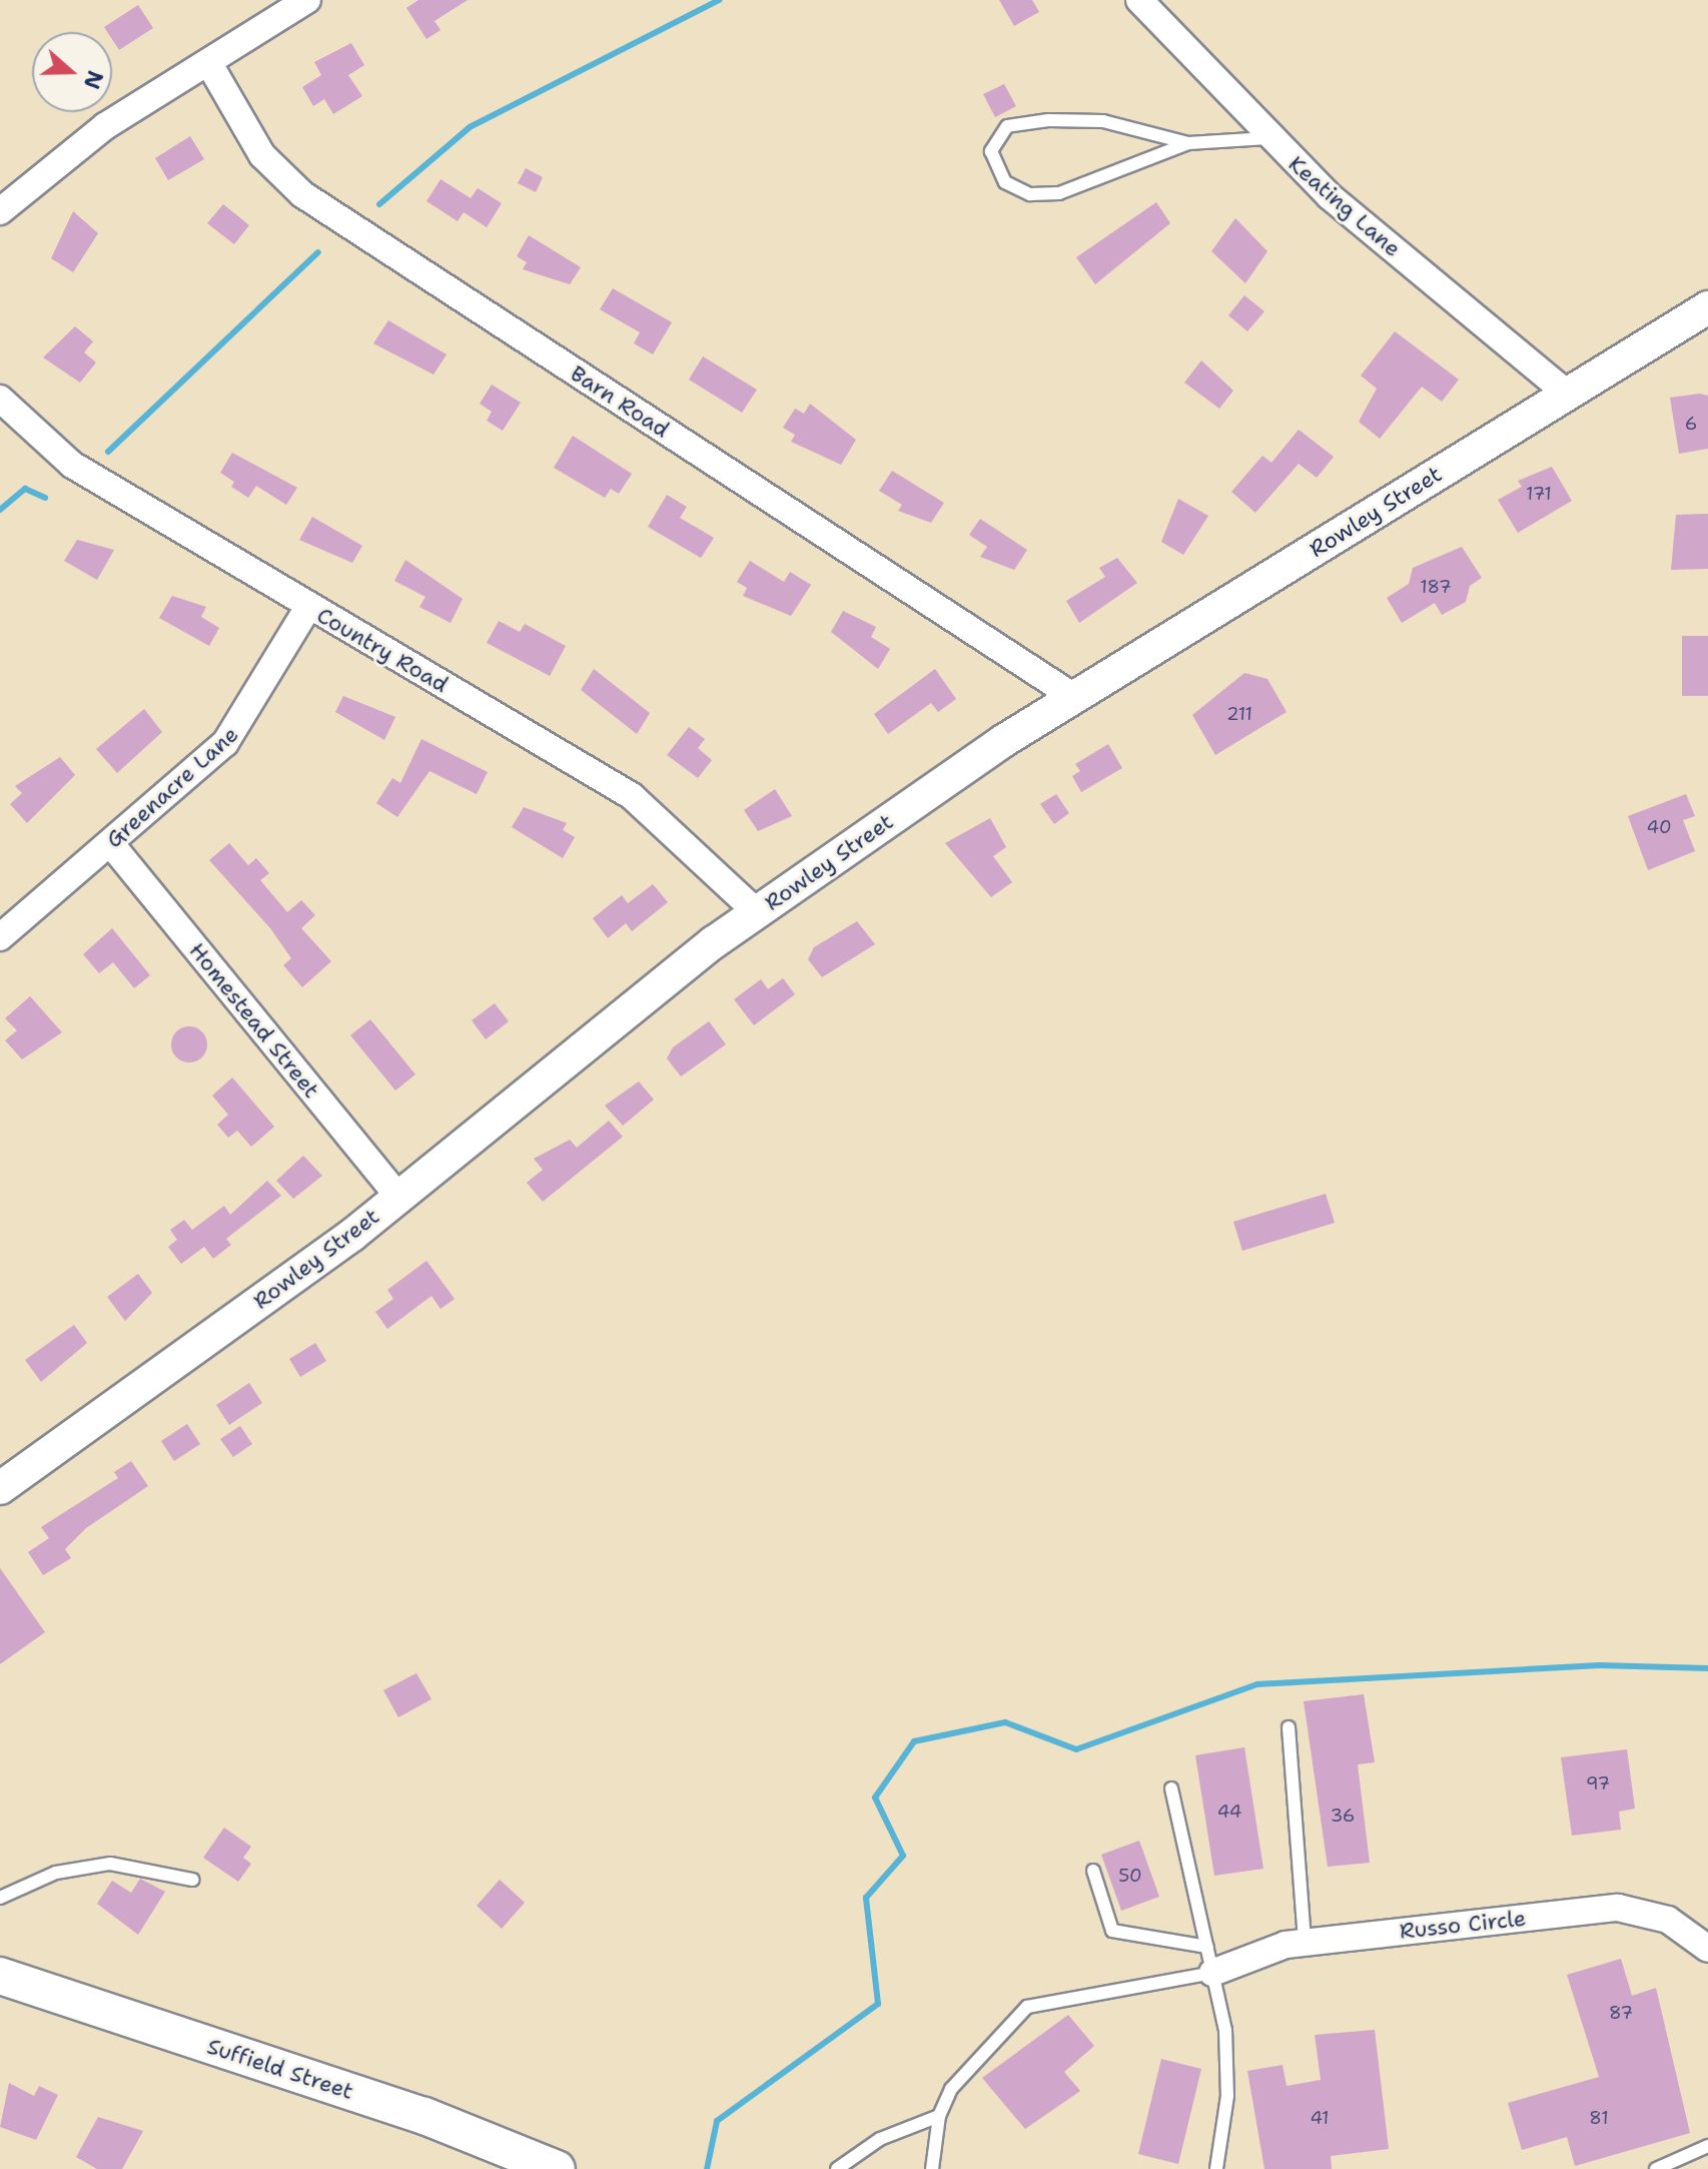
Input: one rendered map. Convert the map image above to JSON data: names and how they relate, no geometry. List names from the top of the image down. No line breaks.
{"streets":{"main road":["Suffield Street"],"street":["Keating Lane","Barn Road","Rowley Street","Country Road","Greenacre Lane","Homestead Street","Russo Circle"]},"crossings":[["Keating Lane","Rowley Street"],["Barn Road","Rowley Street"],["Rowley Street","Country Road"],["Rowley Street","Homestead Street"],["Country Road","Greenacre Lane"],["Greenacre Lane","Homestead Street"]],"house_numbers":["6","171","187","211","40","97","44","36","50","87","41","81"],"north":"right"}
